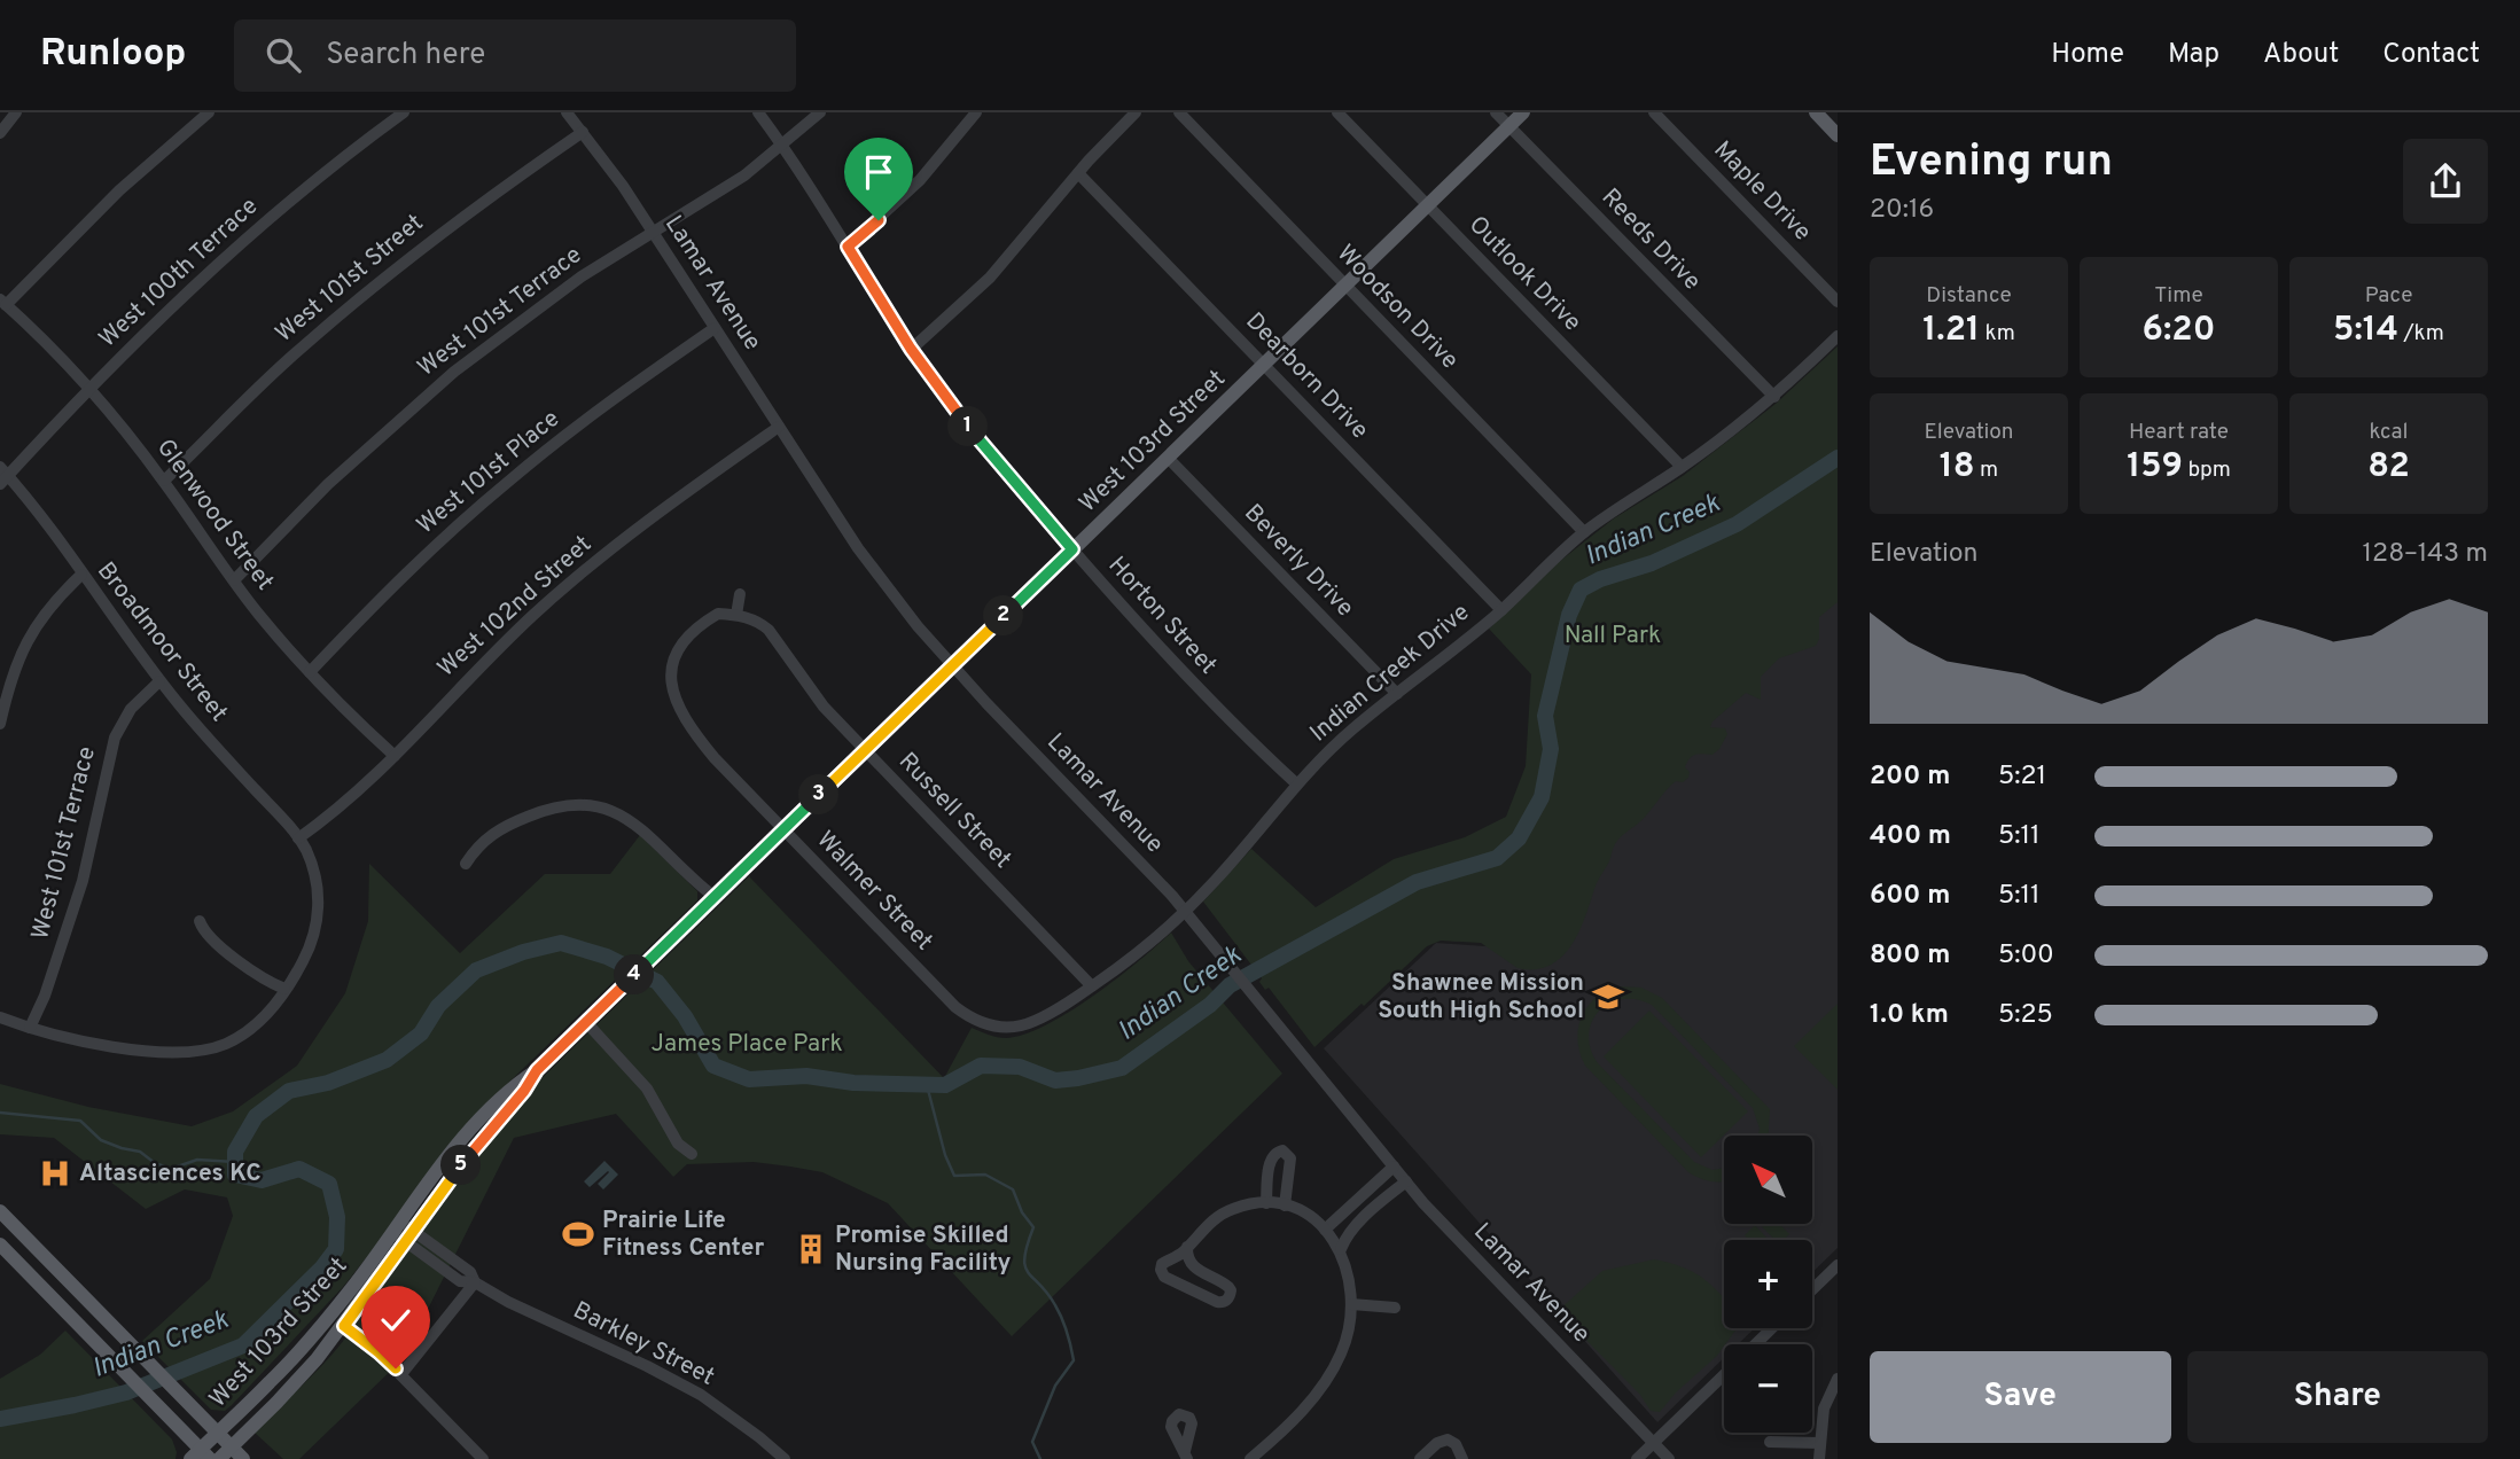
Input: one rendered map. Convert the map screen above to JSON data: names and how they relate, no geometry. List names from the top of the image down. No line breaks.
{"streets":{"main road":["West 103rd Street"],"street":["Maple Drive","Reeds Drive","West 100th Terrace","Outlook Drive","West 101st Street","Lamar Avenue","Woodson Drive","West 101st Terrace","Dearborn Drive","West 101st Place","Glenwood Street","Beverly Drive","West 102nd Street","Horton Street","Broadmoor Street","Indian Creek Drive","Russell Street","Walmer Street","Barkley Street"]},"crossings":[["Reeds Drive","West 103rd Street"],["Reeds Drive","Indian Creek Drive"],["West 100th Terrace","Glenwood Street"],["West 100th Terrace","Broadmoor Street"],["Outlook Drive","West 103rd Street"],["Outlook Drive","Indian Creek Drive"],["West 101st Street","Lamar Avenue"],["West 101st Street","Glenwood Street"],["Lamar Avenue","West 101st Terrace"],["Lamar Avenue","West 103rd Street"],["Lamar Avenue","West 101st Place"],["Lamar Avenue","West 102nd Street"],["Lamar Avenue","Indian Creek Drive"],["Woodson Drive","West 103rd Street"],["Woodson Drive","Indian Creek Drive"],["West 101st Terrace","Glenwood Street"],["West 101st Terrace","Horton Street"],["West 101st Terrace","Broadmoor Street"],["Dearborn Drive","West 103rd Street"],["Dearborn Drive","Indian Creek Drive"],["West 103rd Street","Beverly Drive"],["West 103rd Street","Horton Street"],["West 103rd Street","Russell Street"],["West 103rd Street","Walmer Street"],["West 103rd Street","Barkley Street"],["West 101st Place","Glenwood Street"],["Glenwood Street","West 102nd Street"],["Beverly Drive","Indian Creek Drive"],["West 102nd Street","Broadmoor Street"],["Horton Street","Indian Creek Drive"],["Indian Creek Drive","Russell Street"],["Indian Creek Drive","Walmer Street"],["Russell Street","Walmer Street"]],"water":["Indian Creek"],"parks":["Nall Park","James Place Park"],"places":{"school or university":["Shawnee Mission South High School"],"hospital":["Altasciences KC"],"sports":["Prairie Life Fitness Center"],"building":["Promise Skilled Nursing Facility"]},"north":"top left","page":{"header":"Runloop","search":"Search here","nav":["Home","Map","About","Contact"],"heading":["Evening run","20:16"],"stats":[["Distance","1.21 km"],["Time","6:20"],["Pace","5:14 /km"],["Elevation","18 m"],["Heart rate","159 bpm"],["kcal","82"]],"pins":["1","2","3","4","5"],"chart":["Elevation","128–143 m"],"list":[{"name":"200 m","note":"5:21"},{"name":"400 m","note":"5:11"},{"name":"600 m","note":"5:11"},{"name":"800 m","note":"5:00"},{"name":"1.0 km","note":"5:25"}],"map_buttons":["+","−"],"buttons":["Save","Share"]}}
